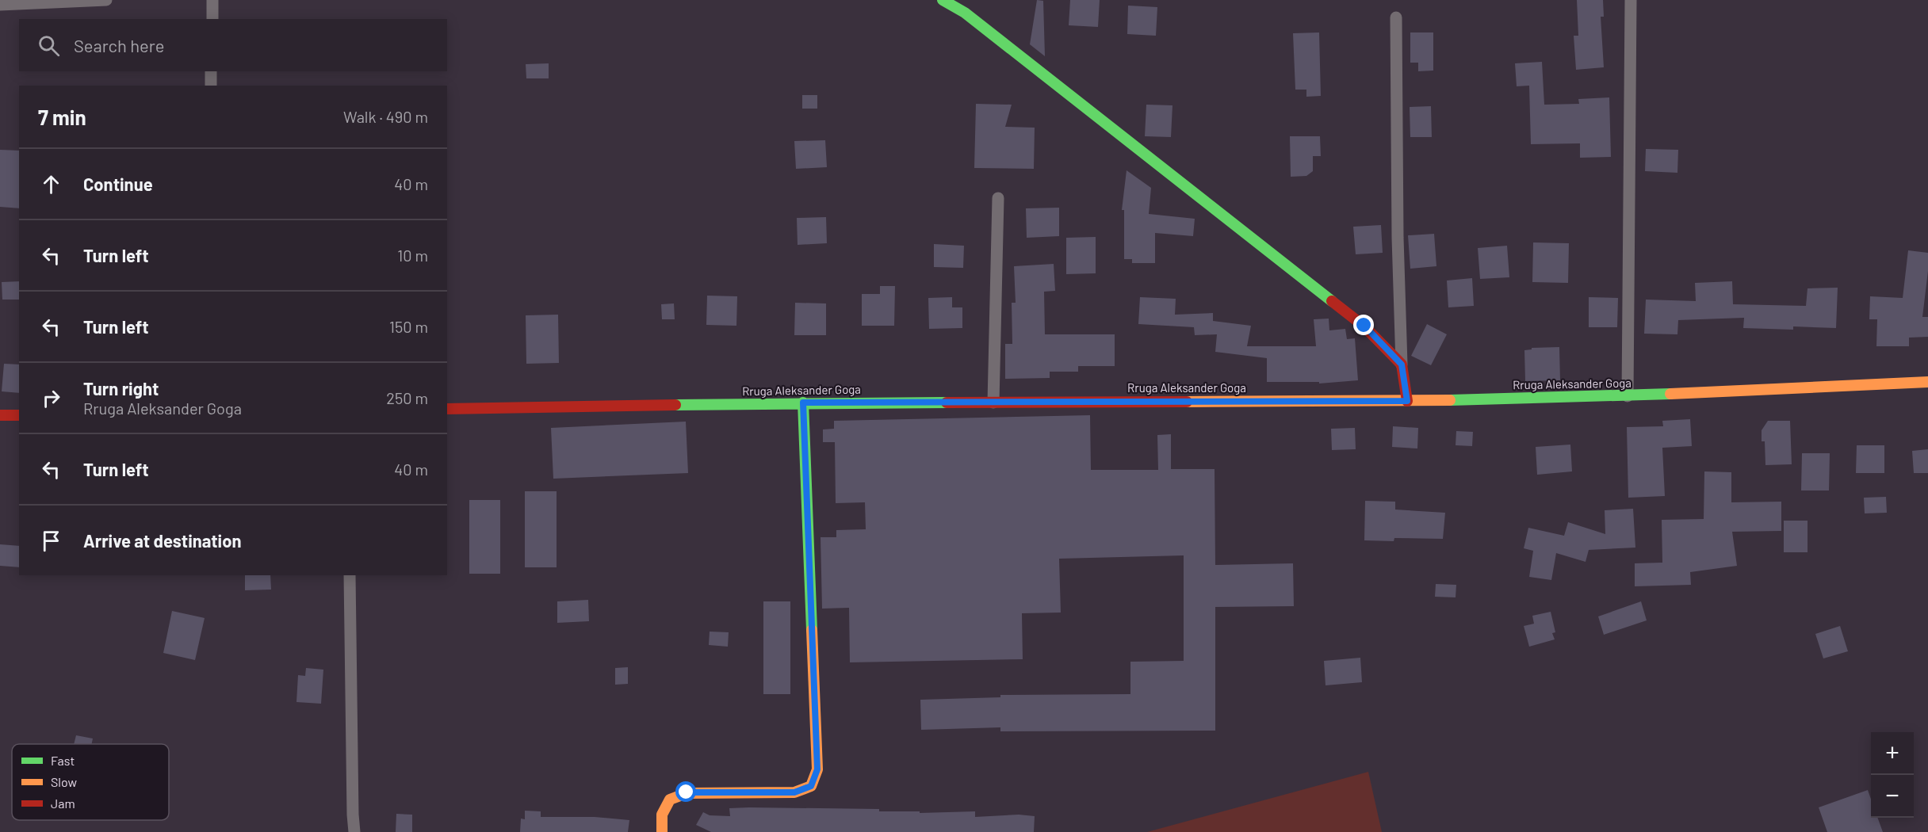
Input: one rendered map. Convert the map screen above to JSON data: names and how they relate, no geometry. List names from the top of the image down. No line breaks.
{"streets":{"main road":["Rruga Aleksander Goga"]},"legend":["Fast","Slow","Jam"],"page":{"search":"Search here","heading":["7 min","Walk · 490 m"],"list":[["Continue","40 m"],["Turn left","10 m"],["Turn left","150 m"],["Turn right","Rruga Aleksander Goga","250 m"],["Turn left","40 m"],"Arrive at destination"],"map_buttons":["+","−"]}}
